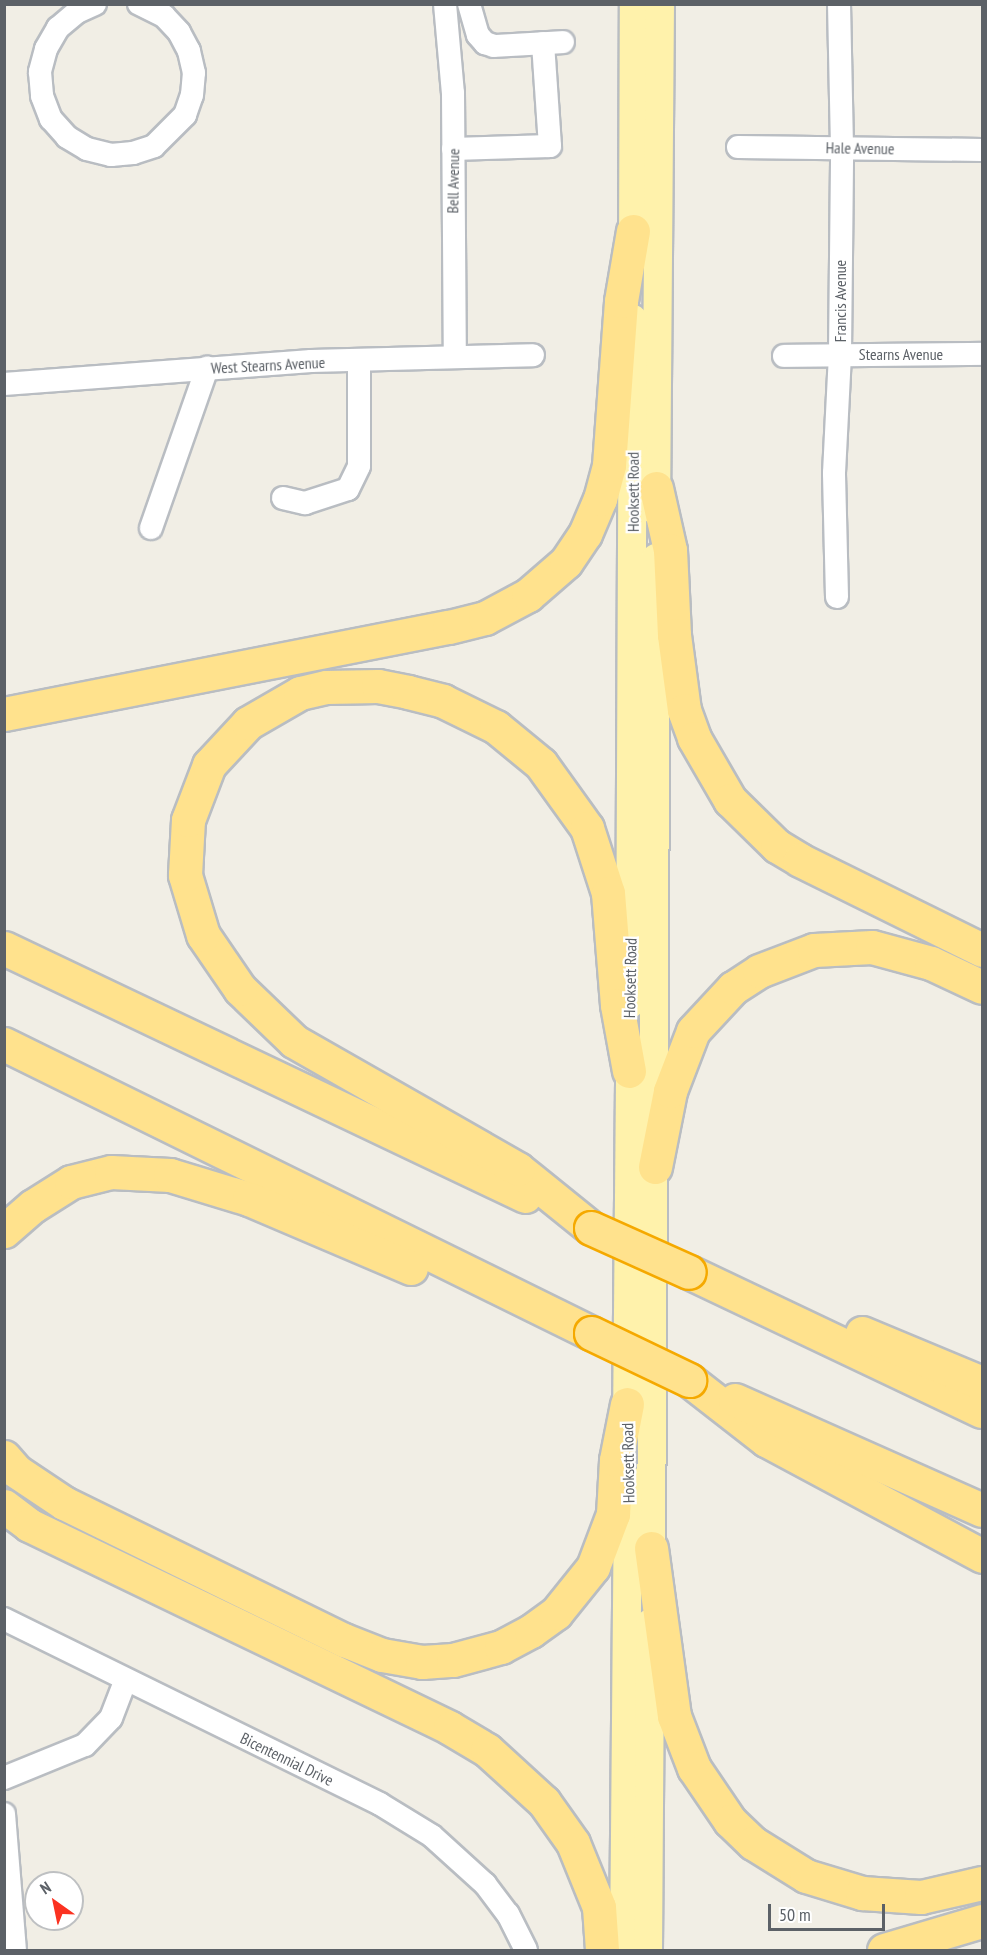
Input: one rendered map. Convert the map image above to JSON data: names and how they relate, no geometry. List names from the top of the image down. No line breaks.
{"streets":{"main road":["Hooksett Road"],"street":["Hale Avenue","Bell Avenue","Francis Avenue","Stearns Avenue","West Stearns Avenue","Bicentennial Drive"]},"crossings":[["Hale Avenue","Francis Avenue"],["Bell Avenue","West Stearns Avenue"],["Francis Avenue","Stearns Avenue"]],"scale_bar":"50 m","north":"top left"}
